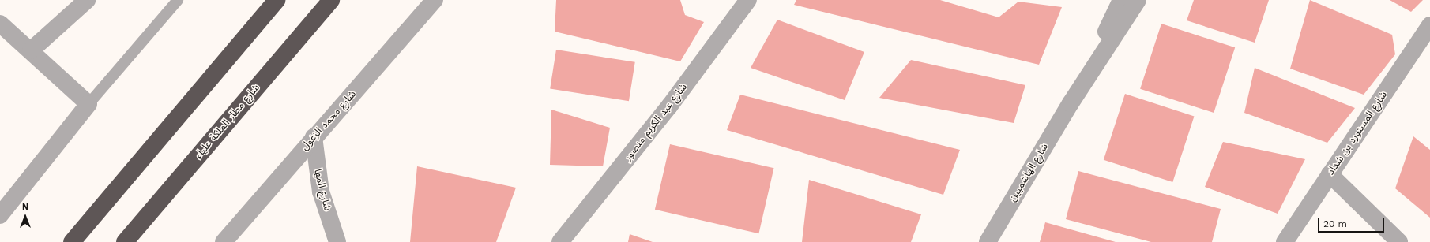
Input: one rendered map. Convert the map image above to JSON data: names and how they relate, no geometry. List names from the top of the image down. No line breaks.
{"streets":{"highway":["شارع مطار الملكة علياء"],"street":["شارع محمد الزغول","شارع عبد الكريم منصور","شارع المستورد بن شداد","شارع الهاشميين","شارع المها"]},"crossings":[["شارع محمد الزغول","شارع المها"]],"scale_bar":"20 m","north":"top"}
